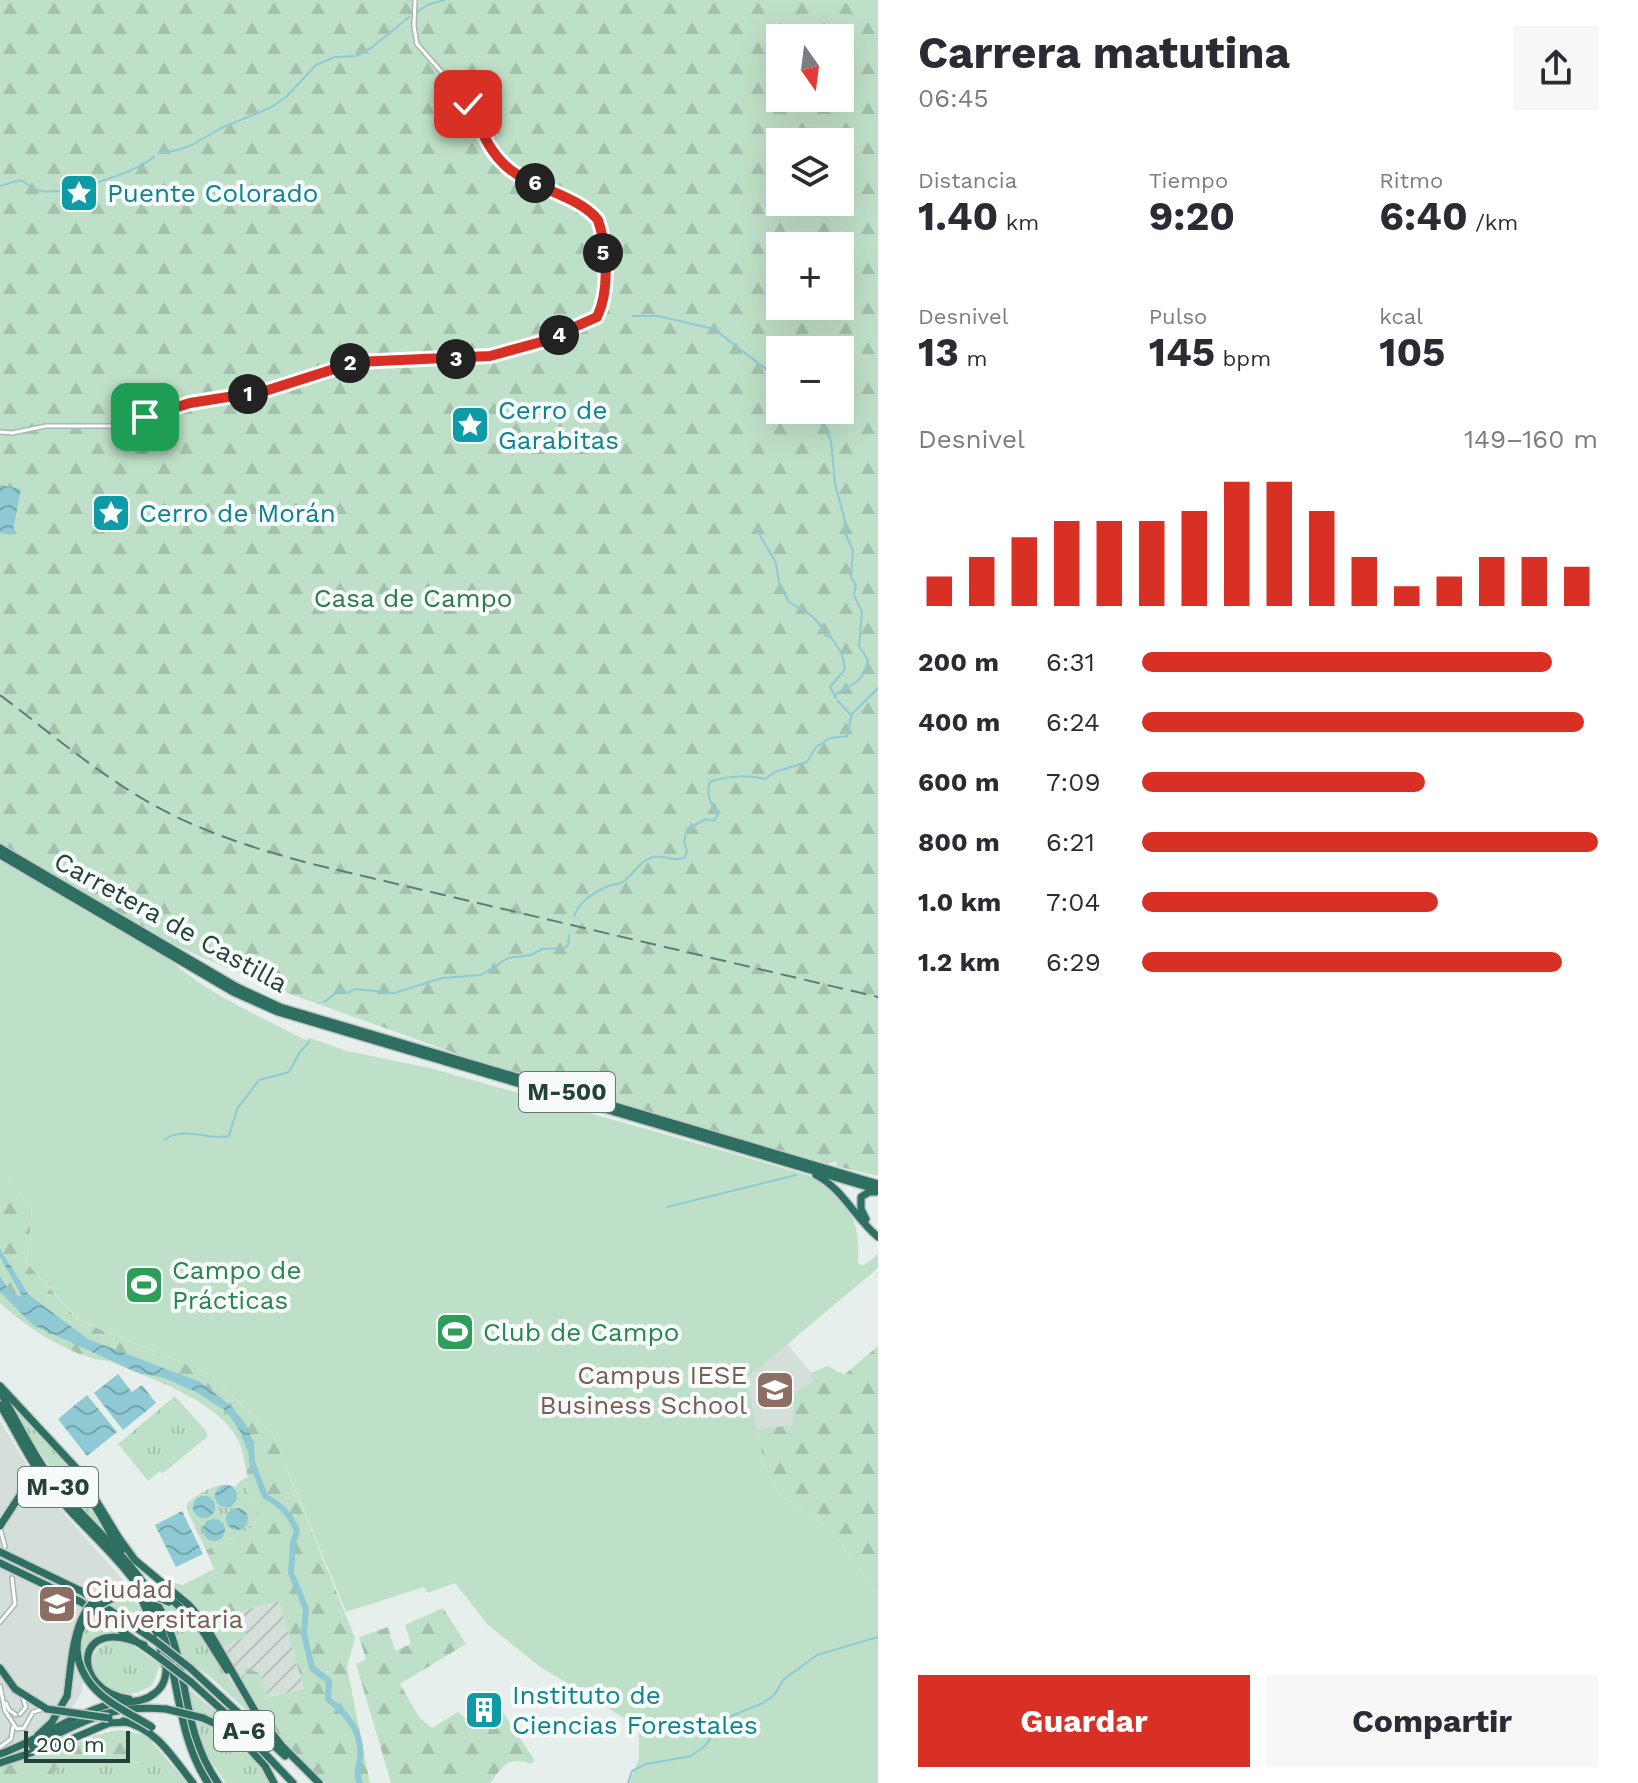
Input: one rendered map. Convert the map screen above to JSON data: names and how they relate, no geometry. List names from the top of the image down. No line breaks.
{"streets":{"highway":["Carretera de Castilla","M-500","M-30","A-6"]},"parks":["Casa de Campo"],"places":{"place":["Puente Colorado","Cerro de Garabitas","Cerro de Morán"],"sports":["Campo de Prácticas","Club de Campo"],"school or university":["Campus IESE Business School","Ciudad Universitaria"],"building":["Instituto de Ciencias Forestales"]},"scale_bar":"200 m","north":"bottom","page":{"heading":["Carrera matutina","06:45"],"map_buttons":["+","−"],"stats":[["Distancia","1.40 km"],["Tiempo","9:20"],["Ritmo","6:40 /km"],["Desnivel","13 m"],["Pulso","145 bpm"],["kcal","105"]],"pins":["6","5","4","3","2","1"],"chart":["Desnivel","149–160 m"],"list":[{"name":"200 m","note":"6:31"},{"name":"400 m","note":"6:24"},{"name":"600 m","note":"7:09"},{"name":"800 m","note":"6:21"},{"name":"1.0 km","note":"7:04"},{"name":"1.2 km","note":"6:29"}],"buttons":["Guardar","Compartir"],"scale":"200 m"}}
